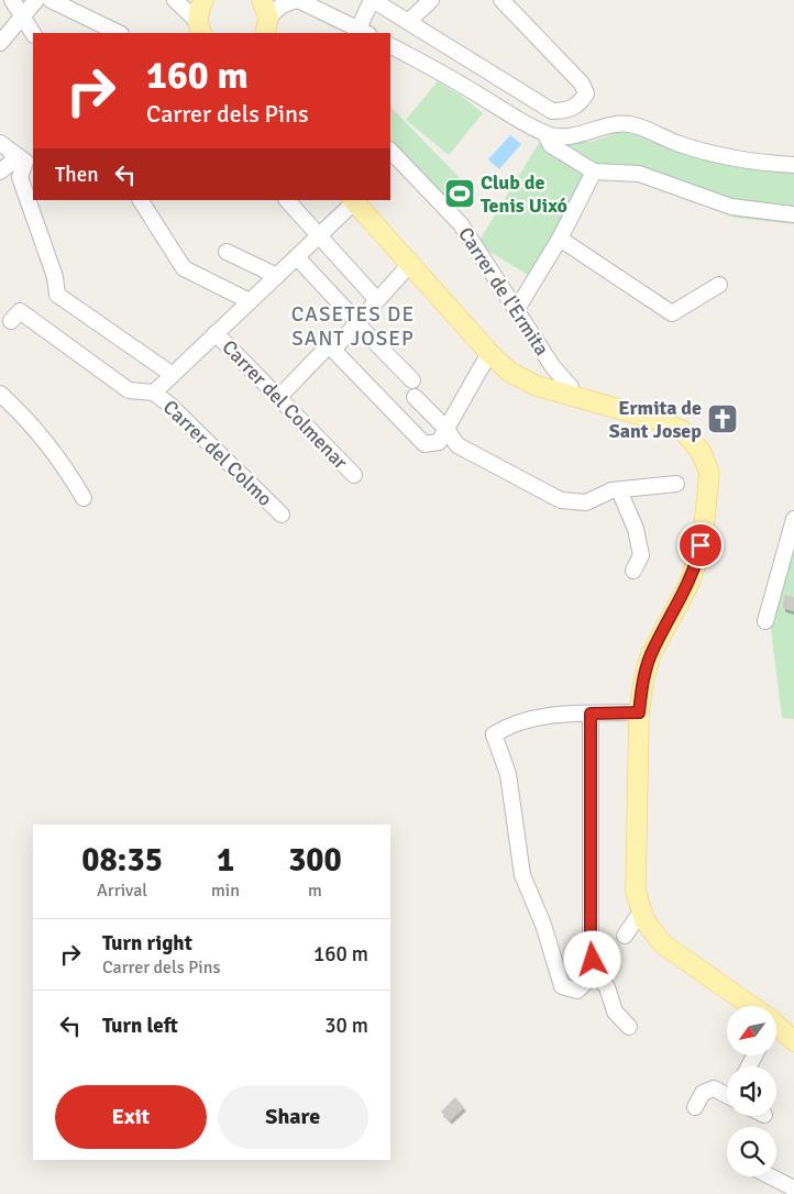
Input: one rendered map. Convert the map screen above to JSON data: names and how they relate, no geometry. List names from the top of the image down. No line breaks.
{"streets":{"street":["Carrer de l'Ermita","Carrer del Colmenar","Carrer del Colmo"]},"districts":["CASETES DE SANT JOSEP"],"places":{"sports":["Club de Tenis Uixó"],"church":["Ermita de Sant Josep"]},"north":"bottom left","page":{"turn":["160 m","Carrer dels Pins"],"then":"Then","eta":["08:35","Arrival","1","min","300","m"],"list":[{"name":"Turn right","note":"Carrer dels Pins","value":"160 m"},{"name":"Turn left","value":"30 m"}],"buttons":["Exit","Share"]}}
